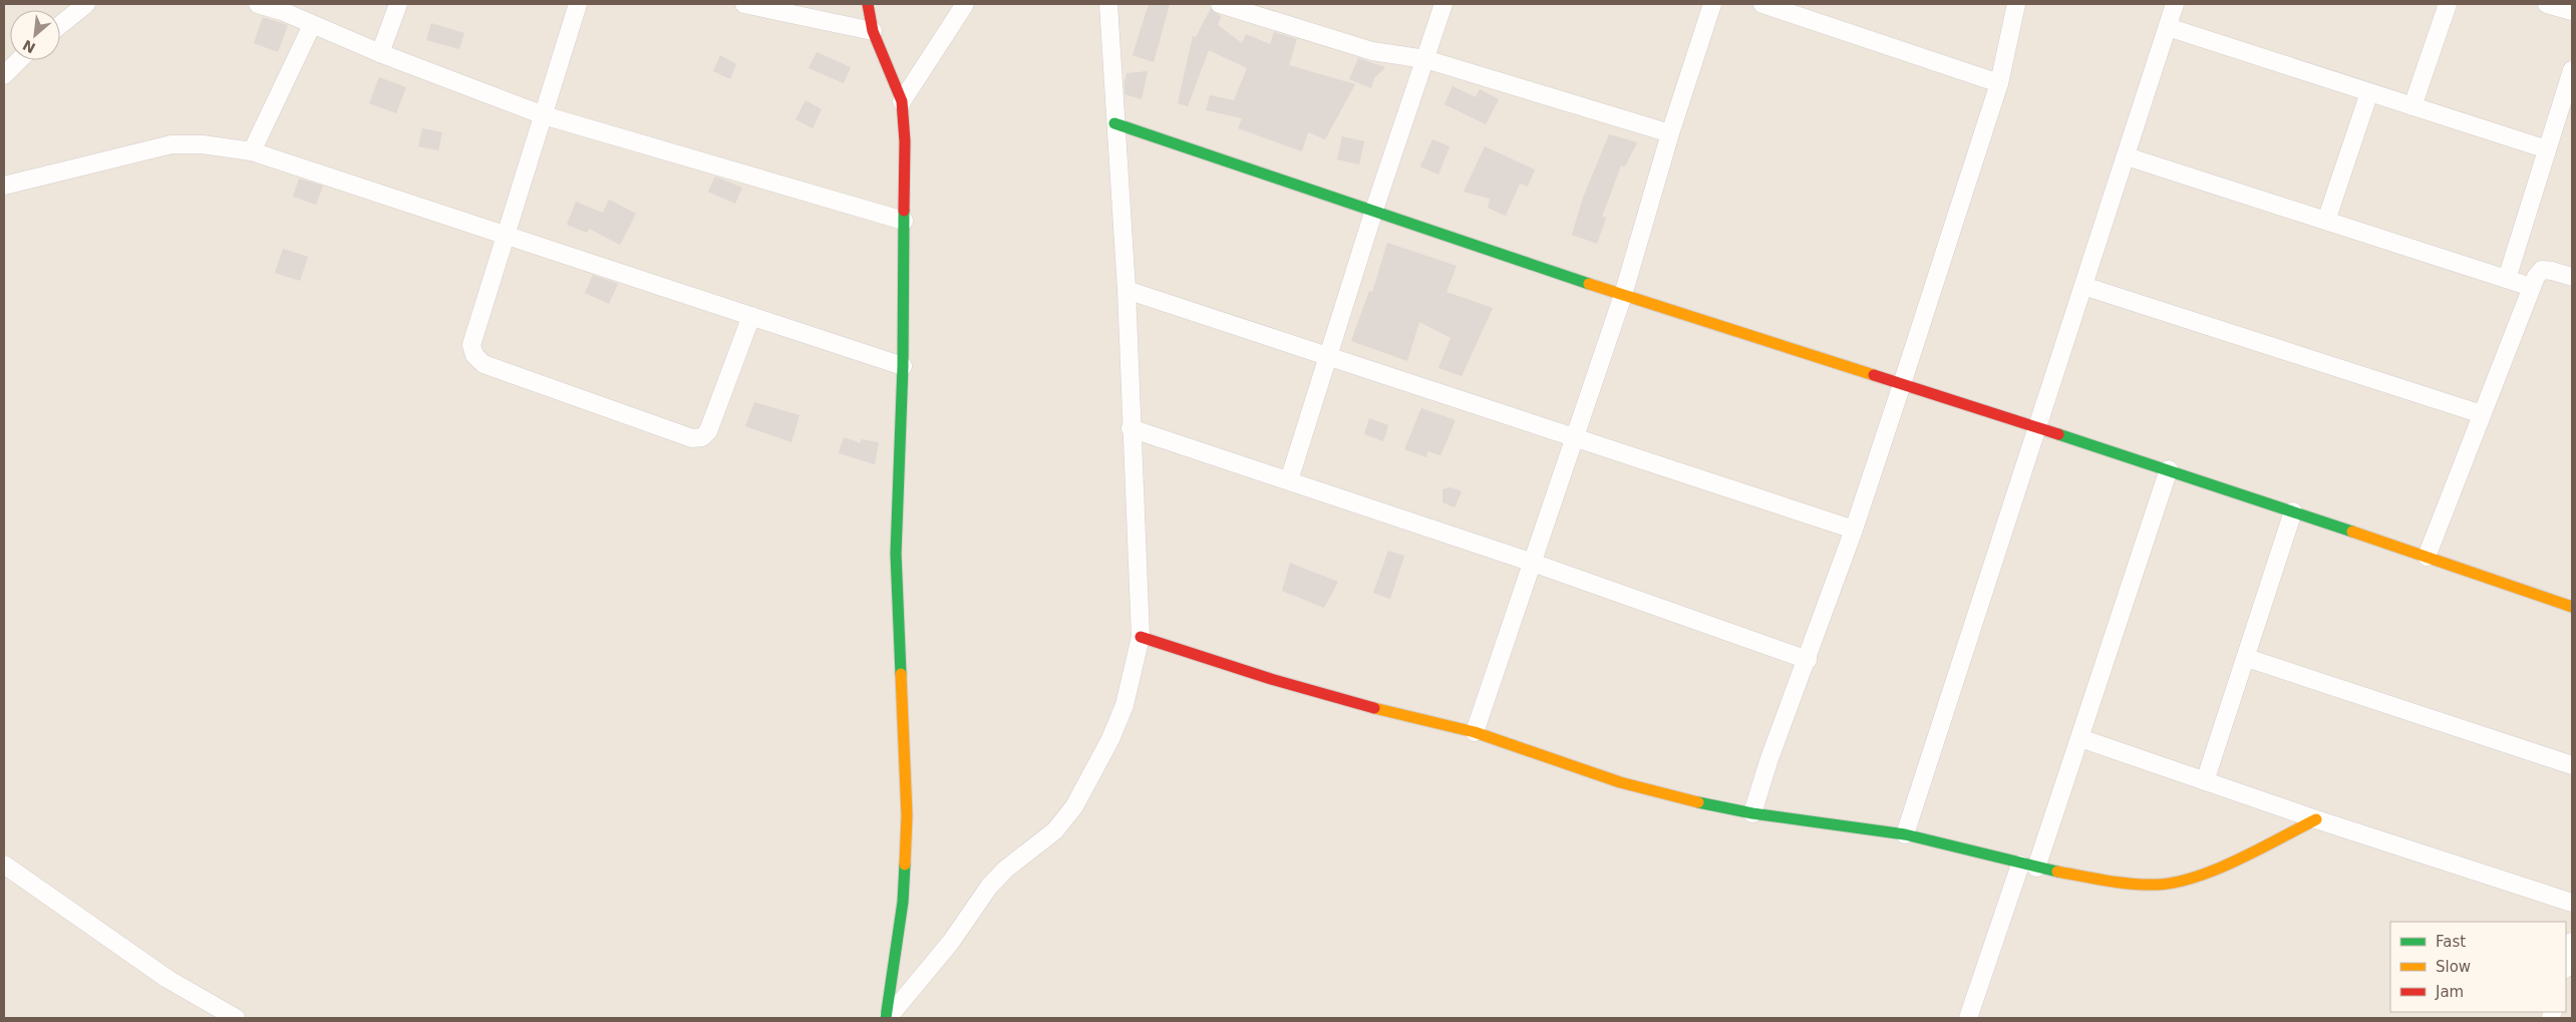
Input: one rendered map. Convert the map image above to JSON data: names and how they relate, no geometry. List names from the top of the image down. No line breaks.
{"legend":["Fast","Slow","Jam"],"north":"bottom left"}
